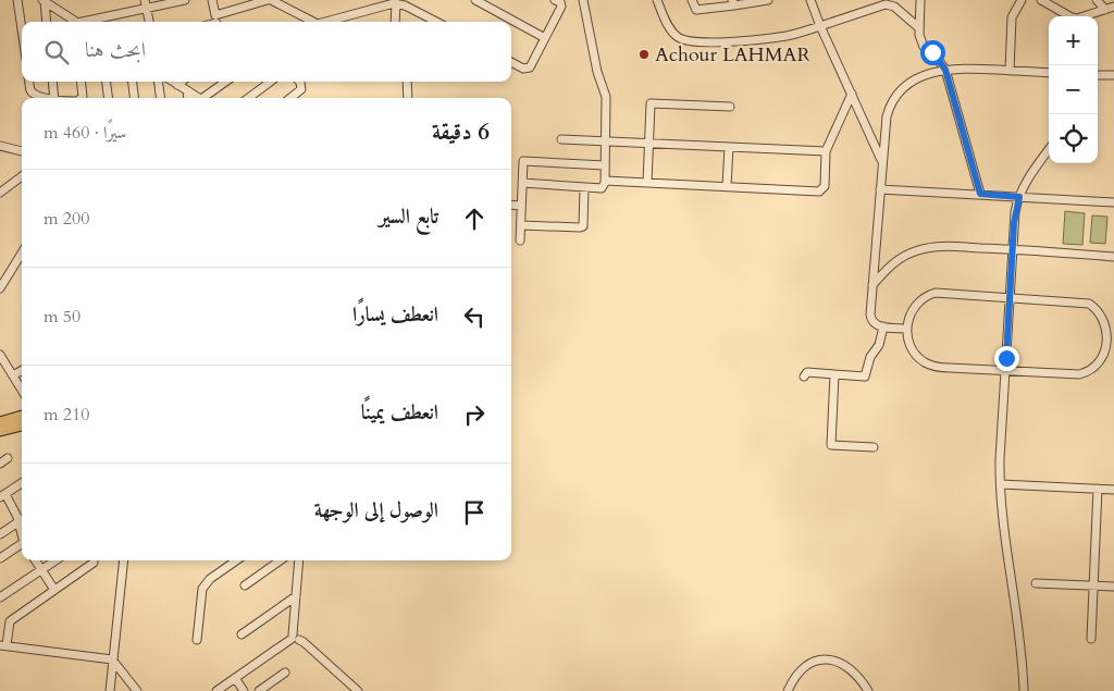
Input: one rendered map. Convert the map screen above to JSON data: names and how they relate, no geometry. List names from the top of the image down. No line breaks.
{"places":["Achour LAHMAR"],"page":{"map_buttons":["+","−"],"search":"ابحث هنا","heading":["6 دقيقة","سيرًا · 460 m"],"list":[["تابع السير","200 m"],["انعطف يسارًا","50 m"],["انعطف يمينًا","210 m"],"الوصول إلى الوجهة"]}}
